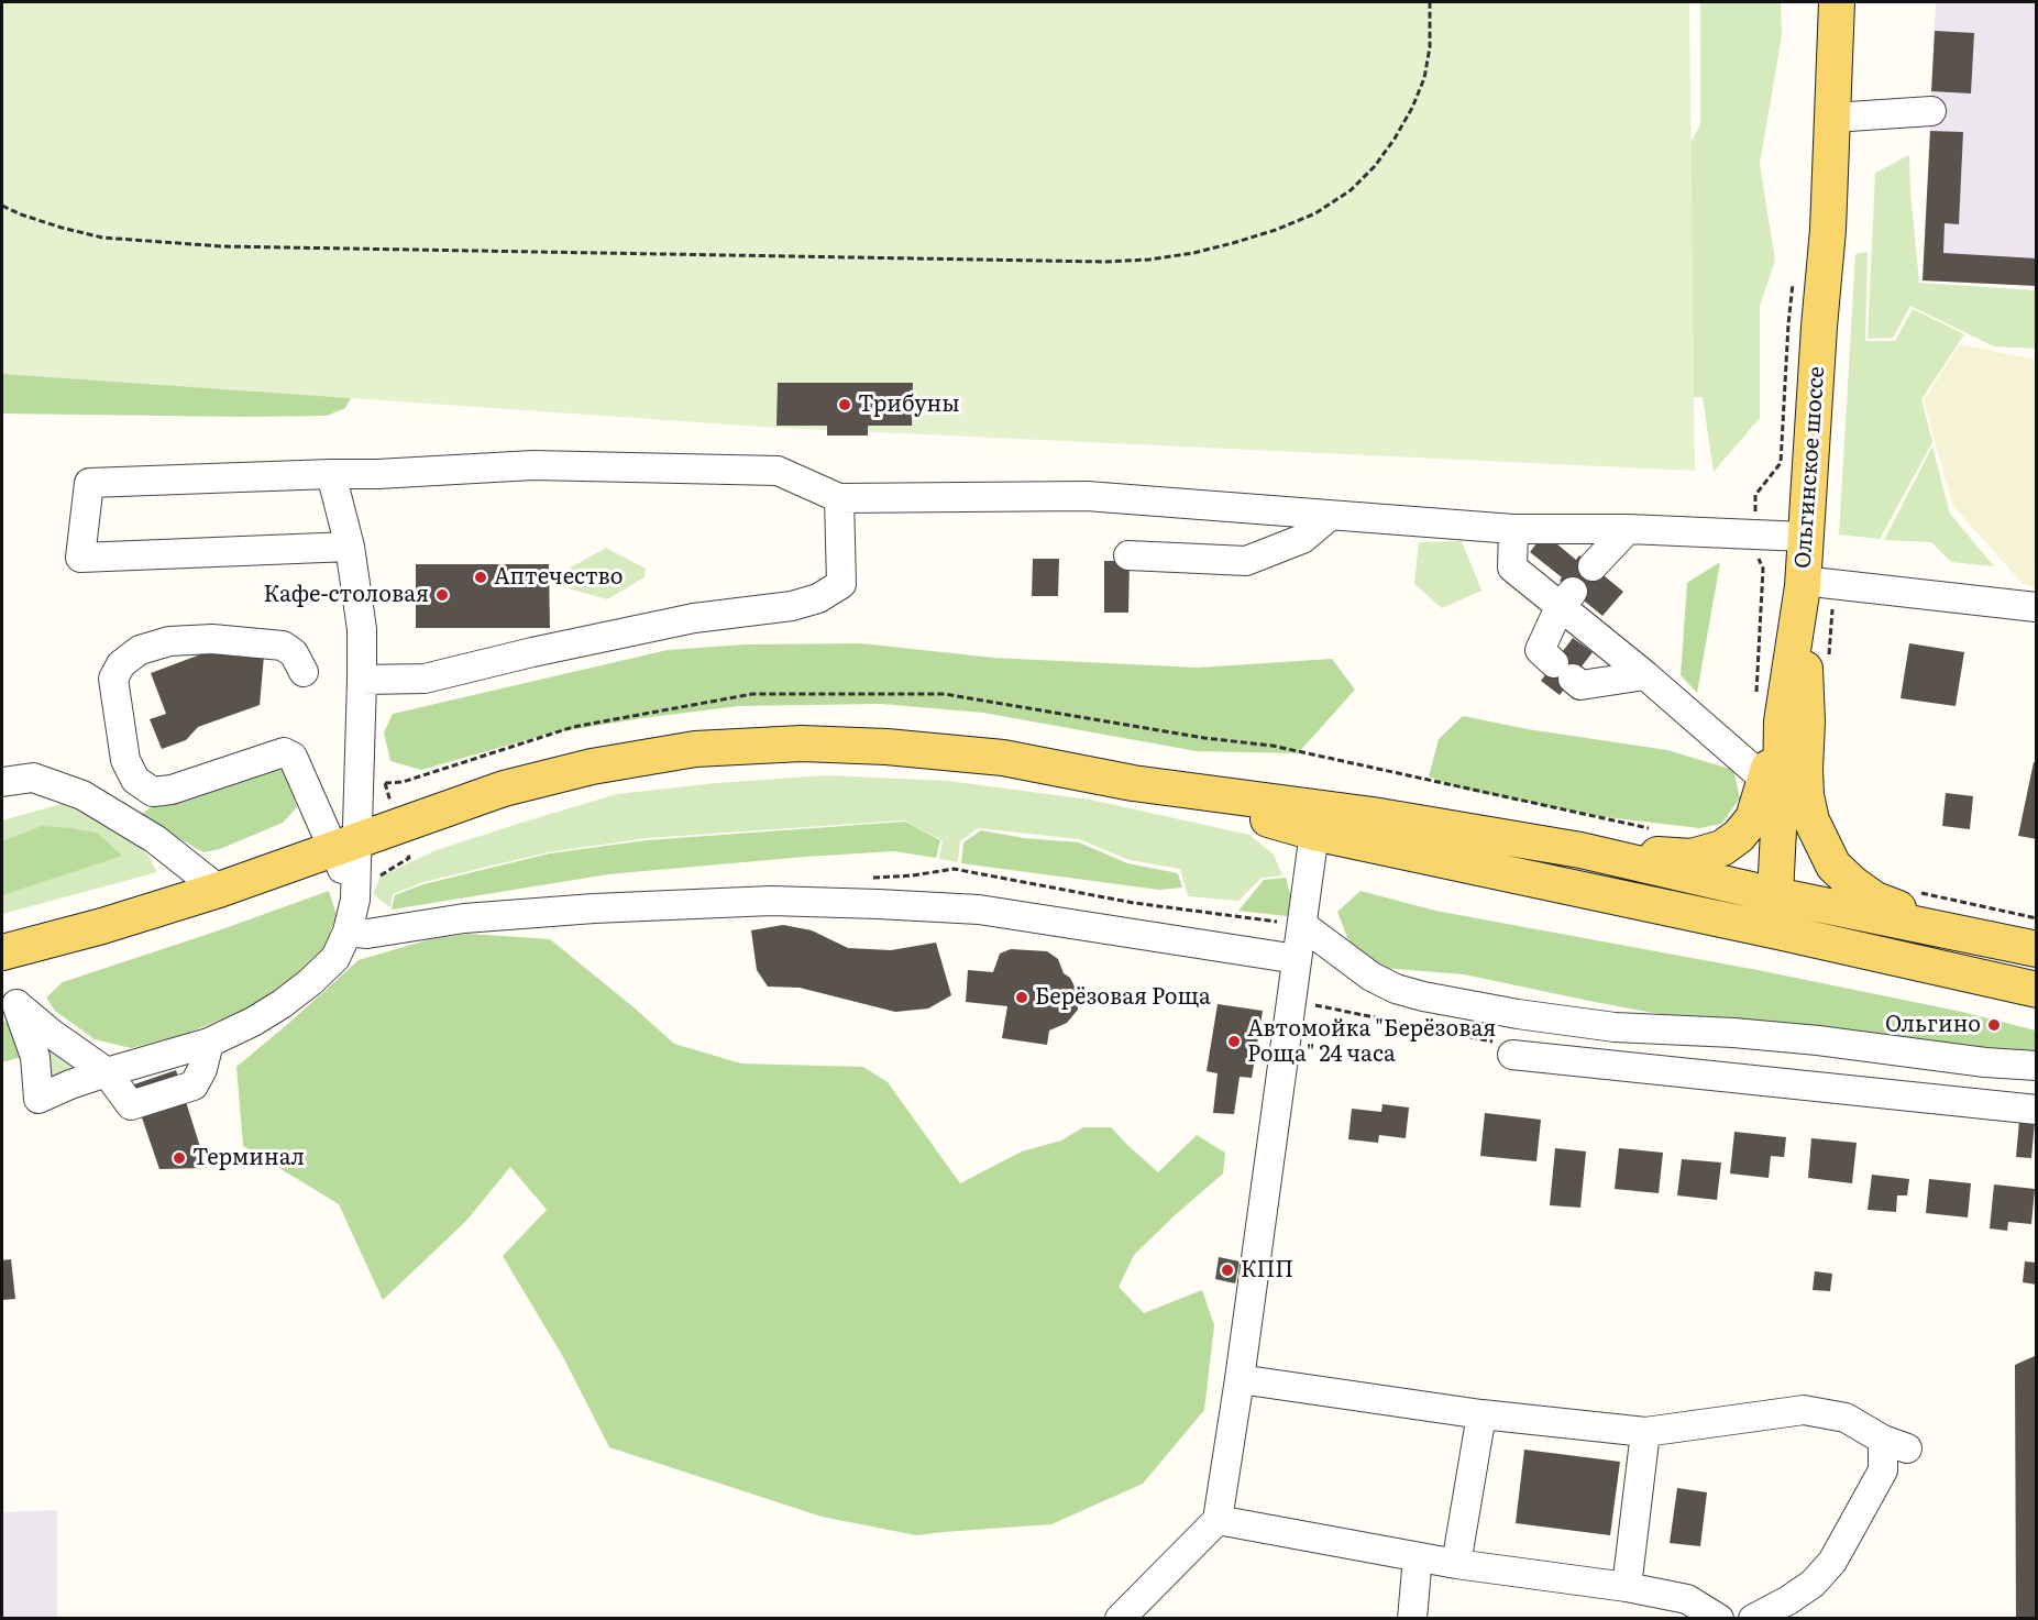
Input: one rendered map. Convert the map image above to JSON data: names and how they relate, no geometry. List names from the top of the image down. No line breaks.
{"streets":{"main road":["Ольгинское шоссе"]},"places":["Трибуны","Аптечество","Кафе-столовая","Берёзовая Роща","Ольгино","Автомойка \"Берёзовая Роща\" 24 часа","Терминал","КПП"]}
